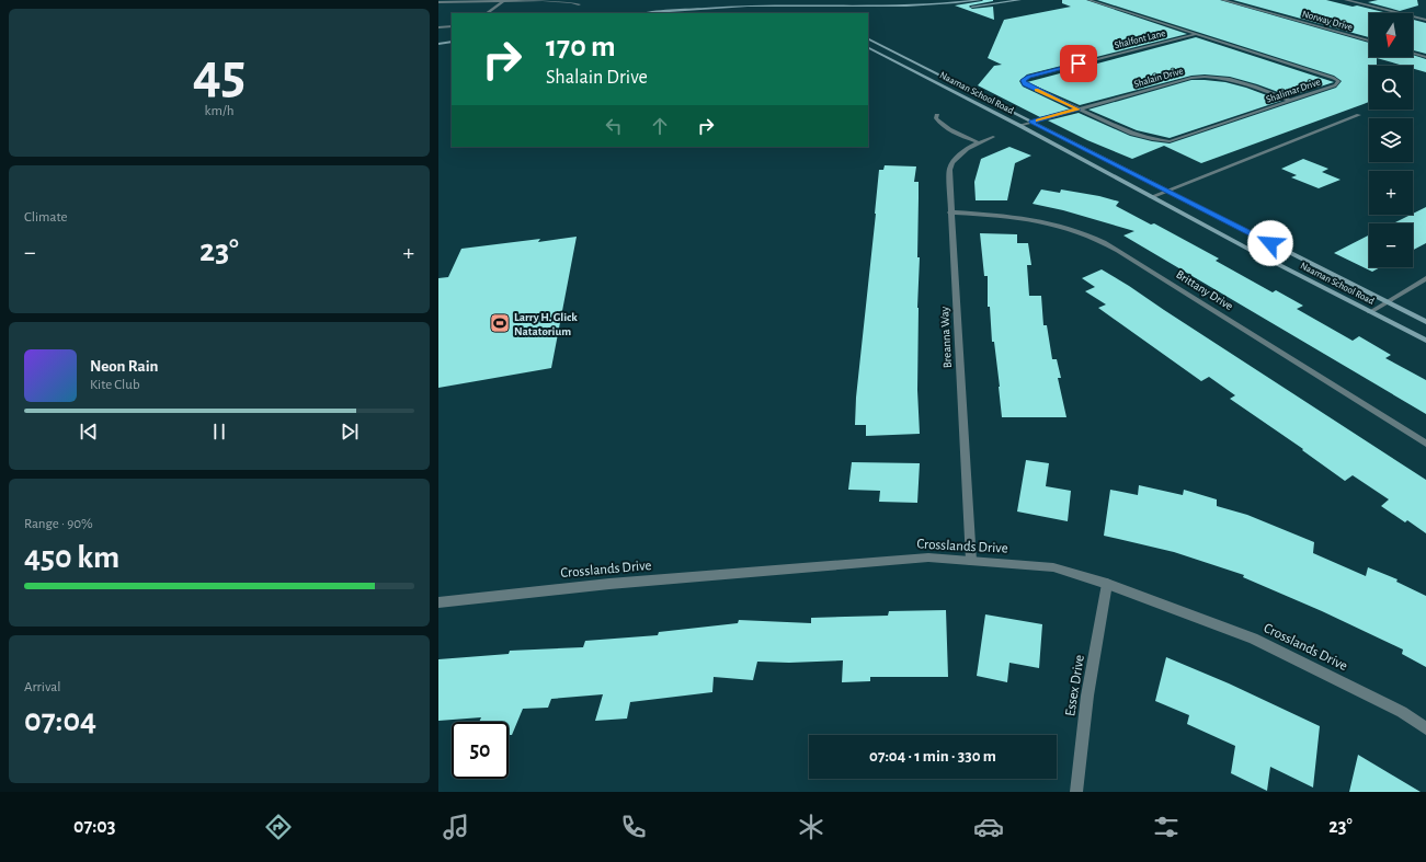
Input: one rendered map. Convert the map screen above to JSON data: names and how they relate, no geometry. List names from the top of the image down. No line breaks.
{"streets":{"main road":["Naaman School Road"],"street":["Norway Drive","Shalfont Lane","Shalain Drive","Shalimar Drive","Brittany Drive","Breanna Way","Crosslands Drive","Essex Drive"]},"crossings":[["Shalfont Lane","Shalain Drive"],["Shalfont Lane","Shalimar Drive"],["Shalain Drive","Shalimar Drive"],["Shalain Drive","Naaman School Road"],["Brittany Drive","Breanna Way"],["Breanna Way","Crosslands Drive"],["Crosslands Drive","Essex Drive"]],"places":{"sports":["Larry H. Glick Natatorium"]},"north":"bottom","page":{"tile":[["45","km/h"],"Climate",["Range · 90%","450 km"],["Arrival","07:04"]],"map_buttons":["+","−"],"turn":["170 m","Shalain Drive"],"heat":["−","23°","+"],"song":["Neon Rain","Kite Club"],"limit":"50","trip":"07:04 · 1 min · 330 m","tabs":["07:03","23°"]}}
